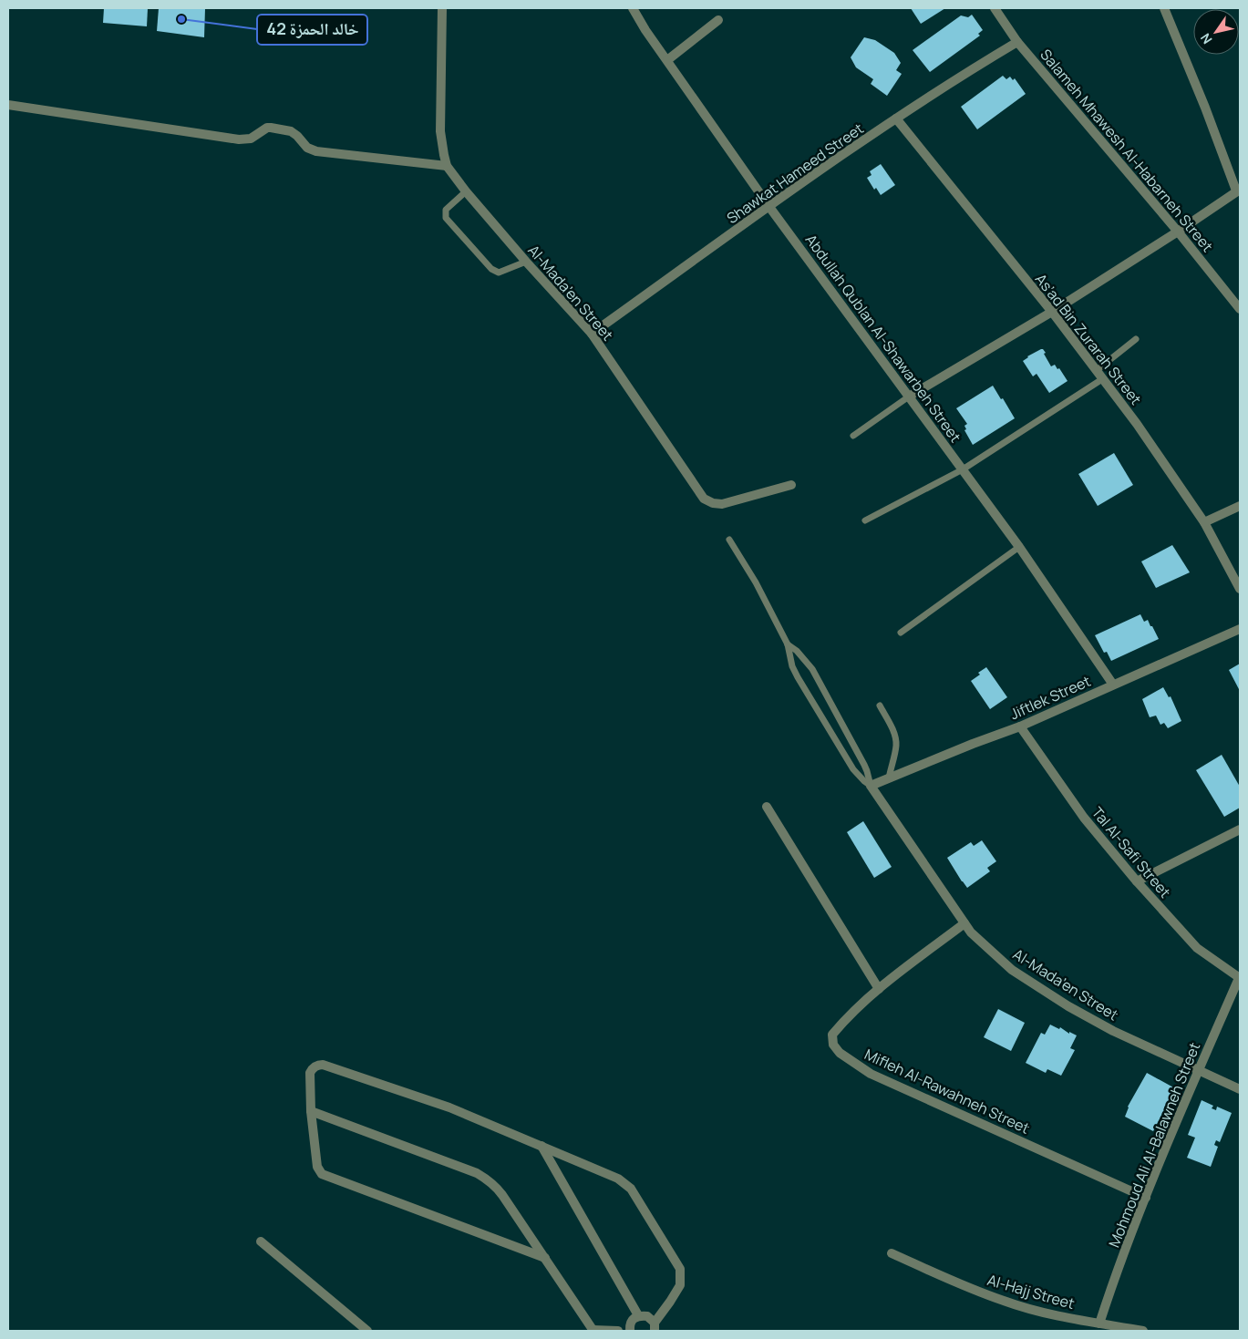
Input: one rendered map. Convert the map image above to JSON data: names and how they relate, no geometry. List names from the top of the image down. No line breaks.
{"streets":{"street":["Salameh Mhawesh Al-Habarneh Street","Shawkat Hameed Street","Al-Mada’en Street","Abdullah Qublan Al-Shawarbeh Street","As’ad Bin Zurarah Street","Jiftlek Street","Tal Al-Safi Street","Mifleh Al-Rawahneh Street","Mohmoud Ali Al-Balawneh Street","Al-Hajj Street"]},"crossings":[["Salameh Mhawesh Al-Habarneh Street","Shawkat Hameed Street"],["Shawkat Hameed Street","Al-Mada’en Street"],["Shawkat Hameed Street","Abdullah Qublan Al-Shawarbeh Street"],["Shawkat Hameed Street","As’ad Bin Zurarah Street"],["Al-Mada’en Street","Jiftlek Street"],["Al-Mada’en Street","Mifleh Al-Rawahneh Street"],["Al-Mada’en Street","Mohmoud Ali Al-Balawneh Street"],["Abdullah Qublan Al-Shawarbeh Street","Jiftlek Street"],["Jiftlek Street","Tal Al-Safi Street"],["Tal Al-Safi Street","Mohmoud Ali Al-Balawneh Street"],["Mifleh Al-Rawahneh Street","Mohmoud Ali Al-Balawneh Street"],["Mohmoud Ali Al-Balawneh Street","Al-Hajj Street"]],"places":["خالد الحمزة 42"],"north":"bottom left"}
